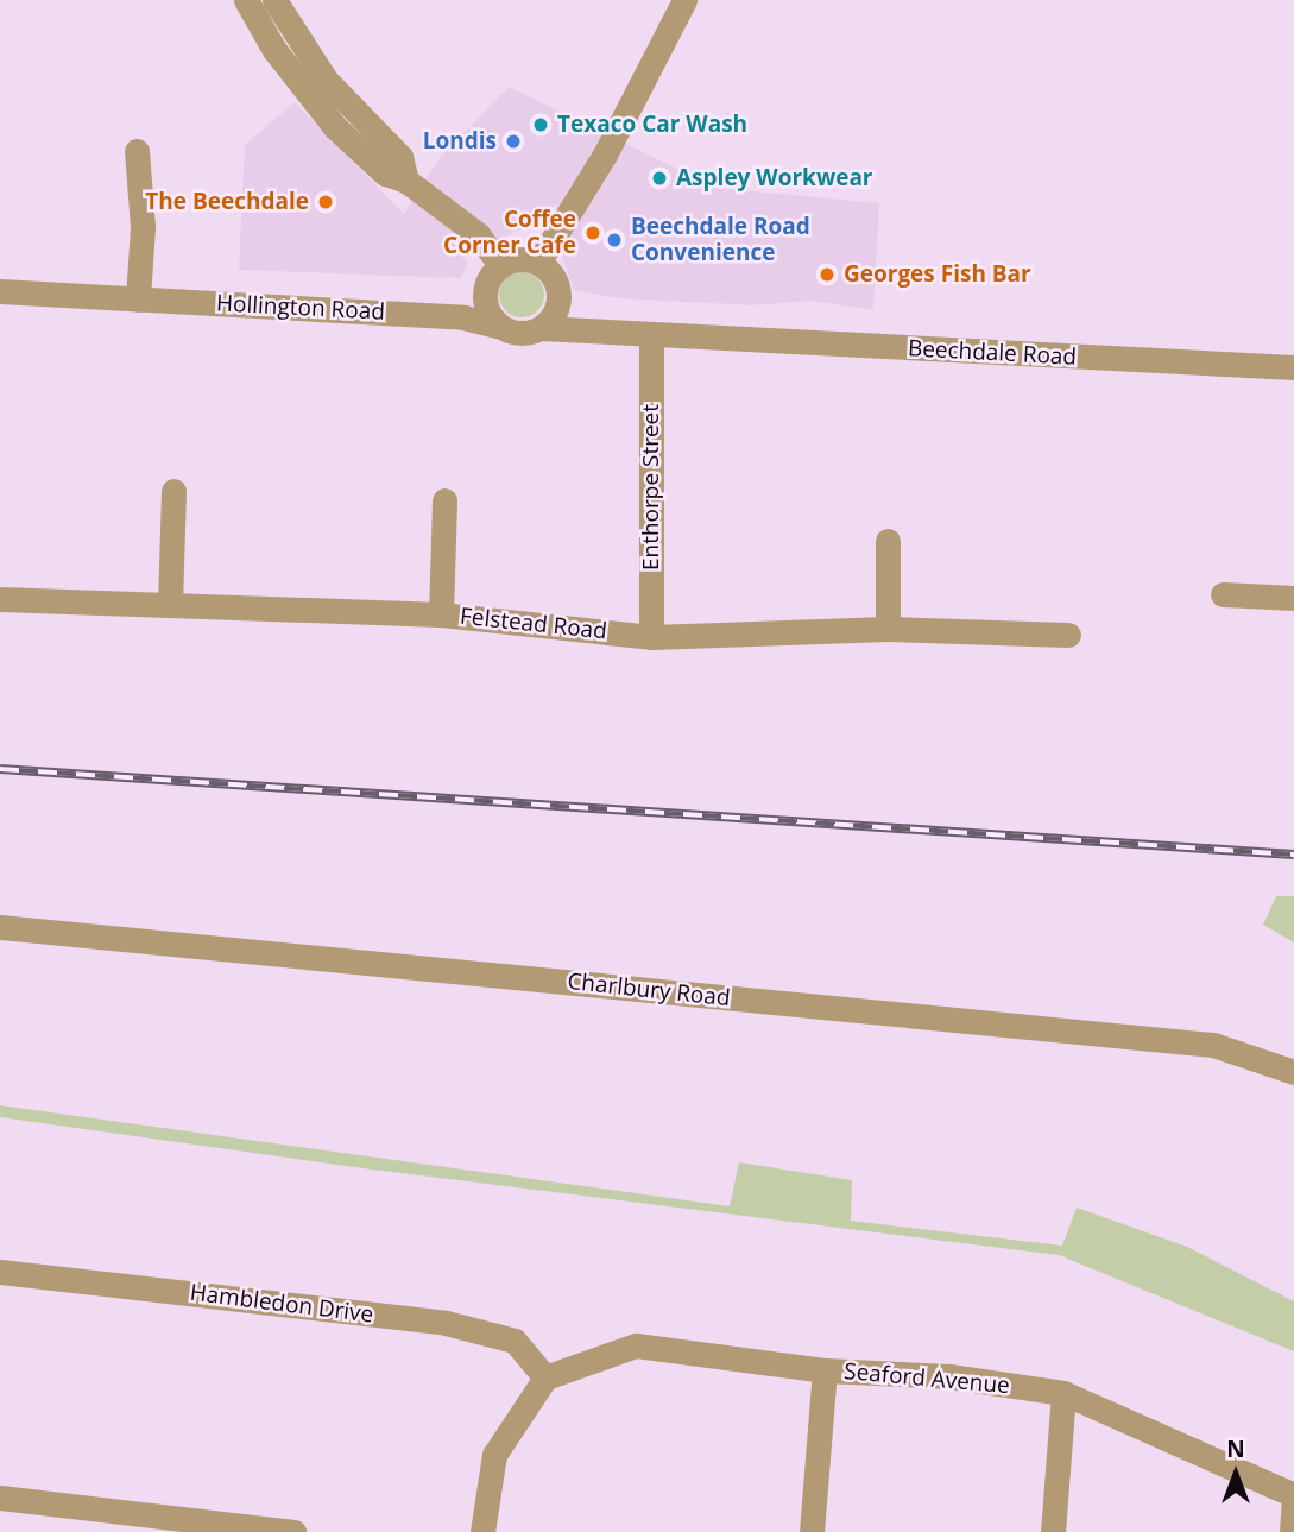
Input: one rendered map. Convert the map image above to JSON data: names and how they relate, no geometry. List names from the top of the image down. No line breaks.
{"streets":{"street":["Hollington Road","Beechdale Road","Enthorpe Street","Felstead Road","Charlbury Road","Hambledon Drive","Seaford Avenue"]},"crossings":[["Hollington Road","Beechdale Road"],["Beechdale Road","Enthorpe Street"],["Enthorpe Street","Felstead Road"],["Hambledon Drive","Seaford Avenue"]],"places":["Texaco Car Wash","Londis","Aspley Workwear","The Beechdale","Coffee Corner Cafe","Beechdale Road Convenience","Georges Fish Bar"],"north":"top"}
